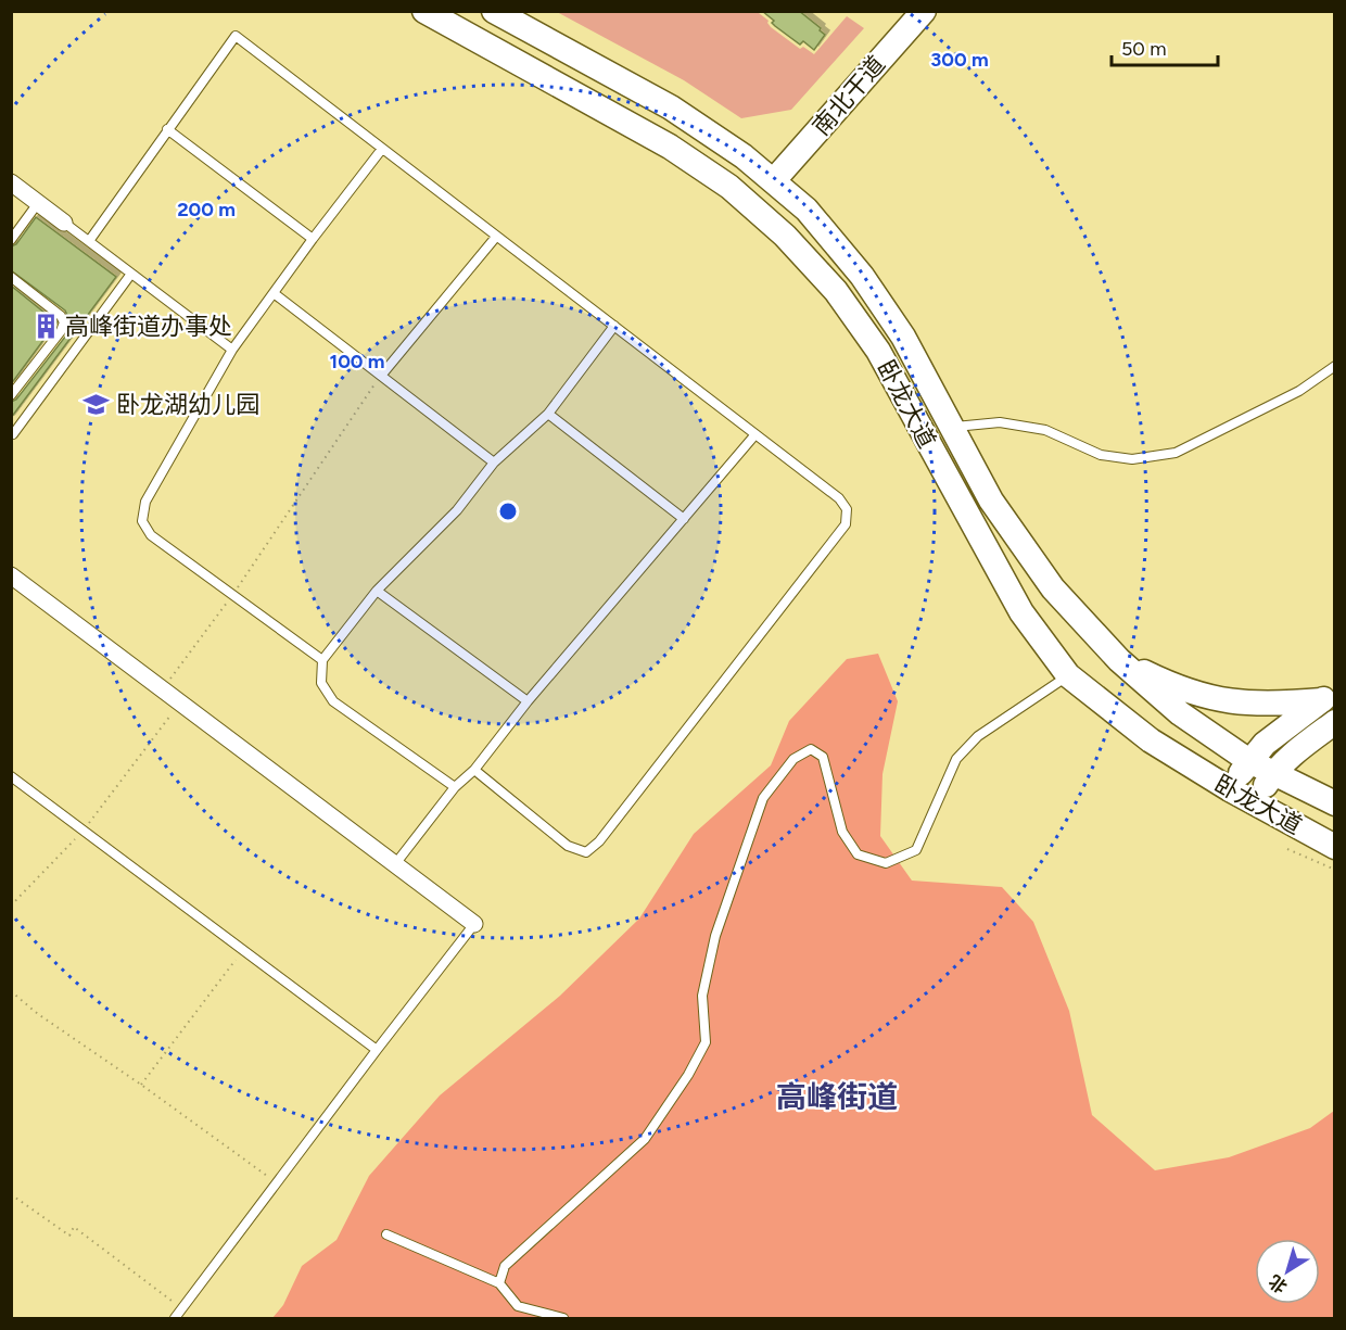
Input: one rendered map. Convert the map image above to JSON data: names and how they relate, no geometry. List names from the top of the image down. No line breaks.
{"streets":{"main road":["南北干道","卧龙大道"]},"crossings":[["南北干道","卧龙大道"]],"districts":["高峰街道"],"places":{"building":["高峰街道办事处"],"school or university":["卧龙湖幼儿园"]},"scale_bar":"50 m","north":"bottom left","rings":["300 m","200 m","100 m"]}
